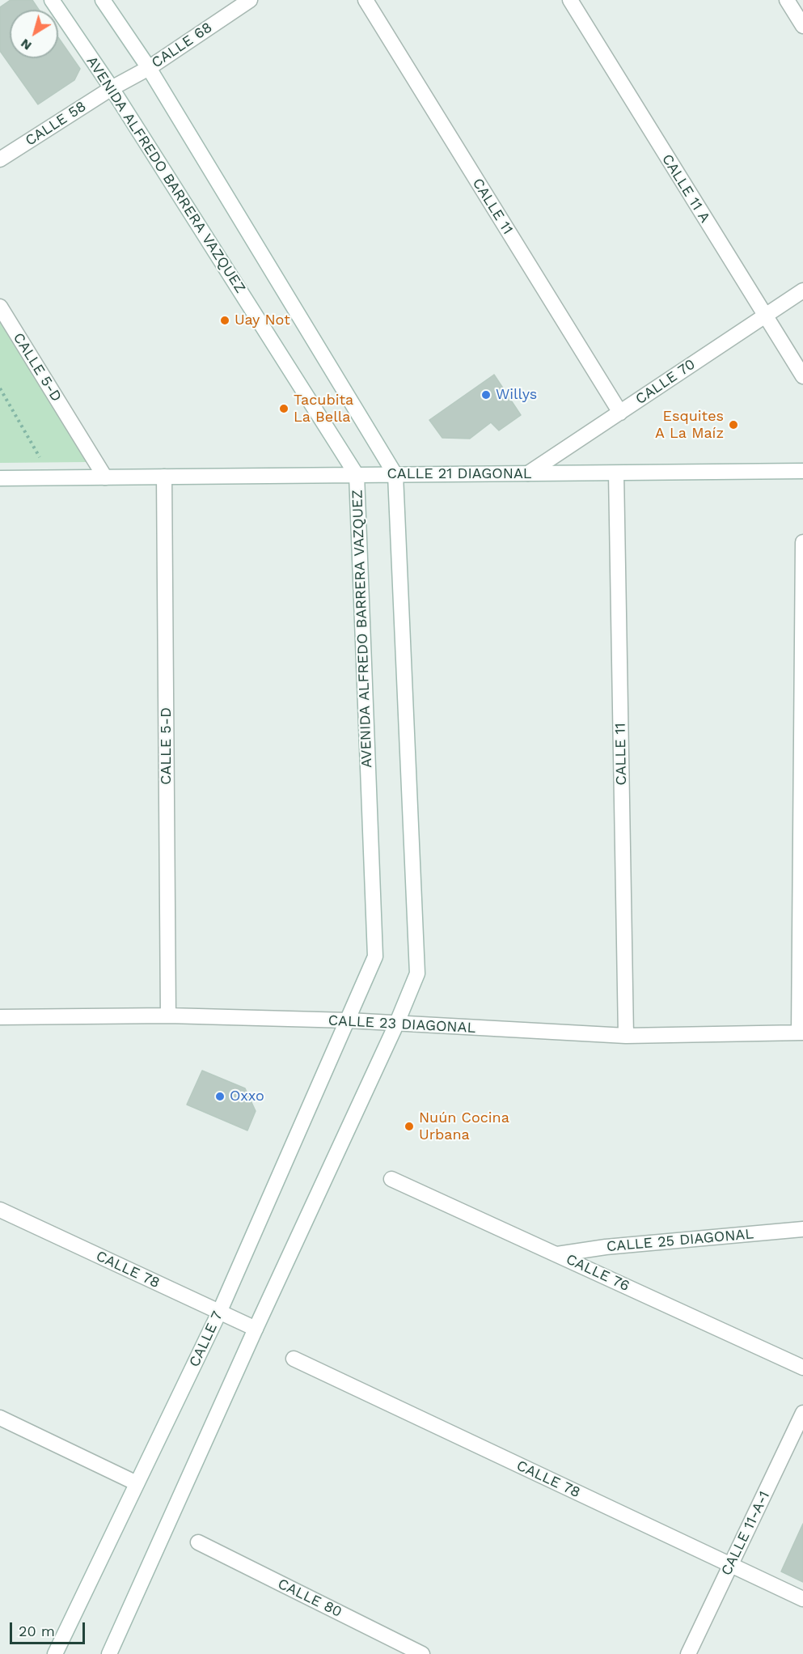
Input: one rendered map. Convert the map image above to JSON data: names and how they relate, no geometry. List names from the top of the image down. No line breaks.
{"streets":{"street":["CALLE 68","CALLE 58","AVENIDA ALFREDO BARRERA VAZQUEZ","CALLE 11 A","CALLE 11","CALLE 5-D","CALLE 70","CALLE 21 DIAGONAL","CALLE 23 DIAGONAL","CALLE 25 DIAGONAL","CALLE 78","CALLE 76","CALLE 7","CALLE 11-A-1","CALLE 80"]},"crossings":[["CALLE 68","CALLE 58"],["CALLE 68","AVENIDA ALFREDO BARRERA VAZQUEZ"],["CALLE 58","AVENIDA ALFREDO BARRERA VAZQUEZ"],["AVENIDA ALFREDO BARRERA VAZQUEZ","CALLE 21 DIAGONAL"],["AVENIDA ALFREDO BARRERA VAZQUEZ","CALLE 23 DIAGONAL"],["AVENIDA ALFREDO BARRERA VAZQUEZ","CALLE 7"],["CALLE 11 A","CALLE 70"],["CALLE 11","CALLE 70"],["CALLE 11","CALLE 21 DIAGONAL"],["CALLE 11","CALLE 23 DIAGONAL"],["CALLE 5-D","CALLE 21 DIAGONAL"],["CALLE 5-D","CALLE 23 DIAGONAL"],["CALLE 70","CALLE 21 DIAGONAL"],["CALLE 23 DIAGONAL","CALLE 7"],["CALLE 25 DIAGONAL","CALLE 76"],["CALLE 78","CALLE 7"],["CALLE 78","CALLE 11-A-1"]],"places":["Uay Not","Willys","Tacubita La Bella","Esquites A La Maíz","Oxxo","Nuún Cocina Urbana"],"scale_bar":"20 m","north":"bottom left"}
